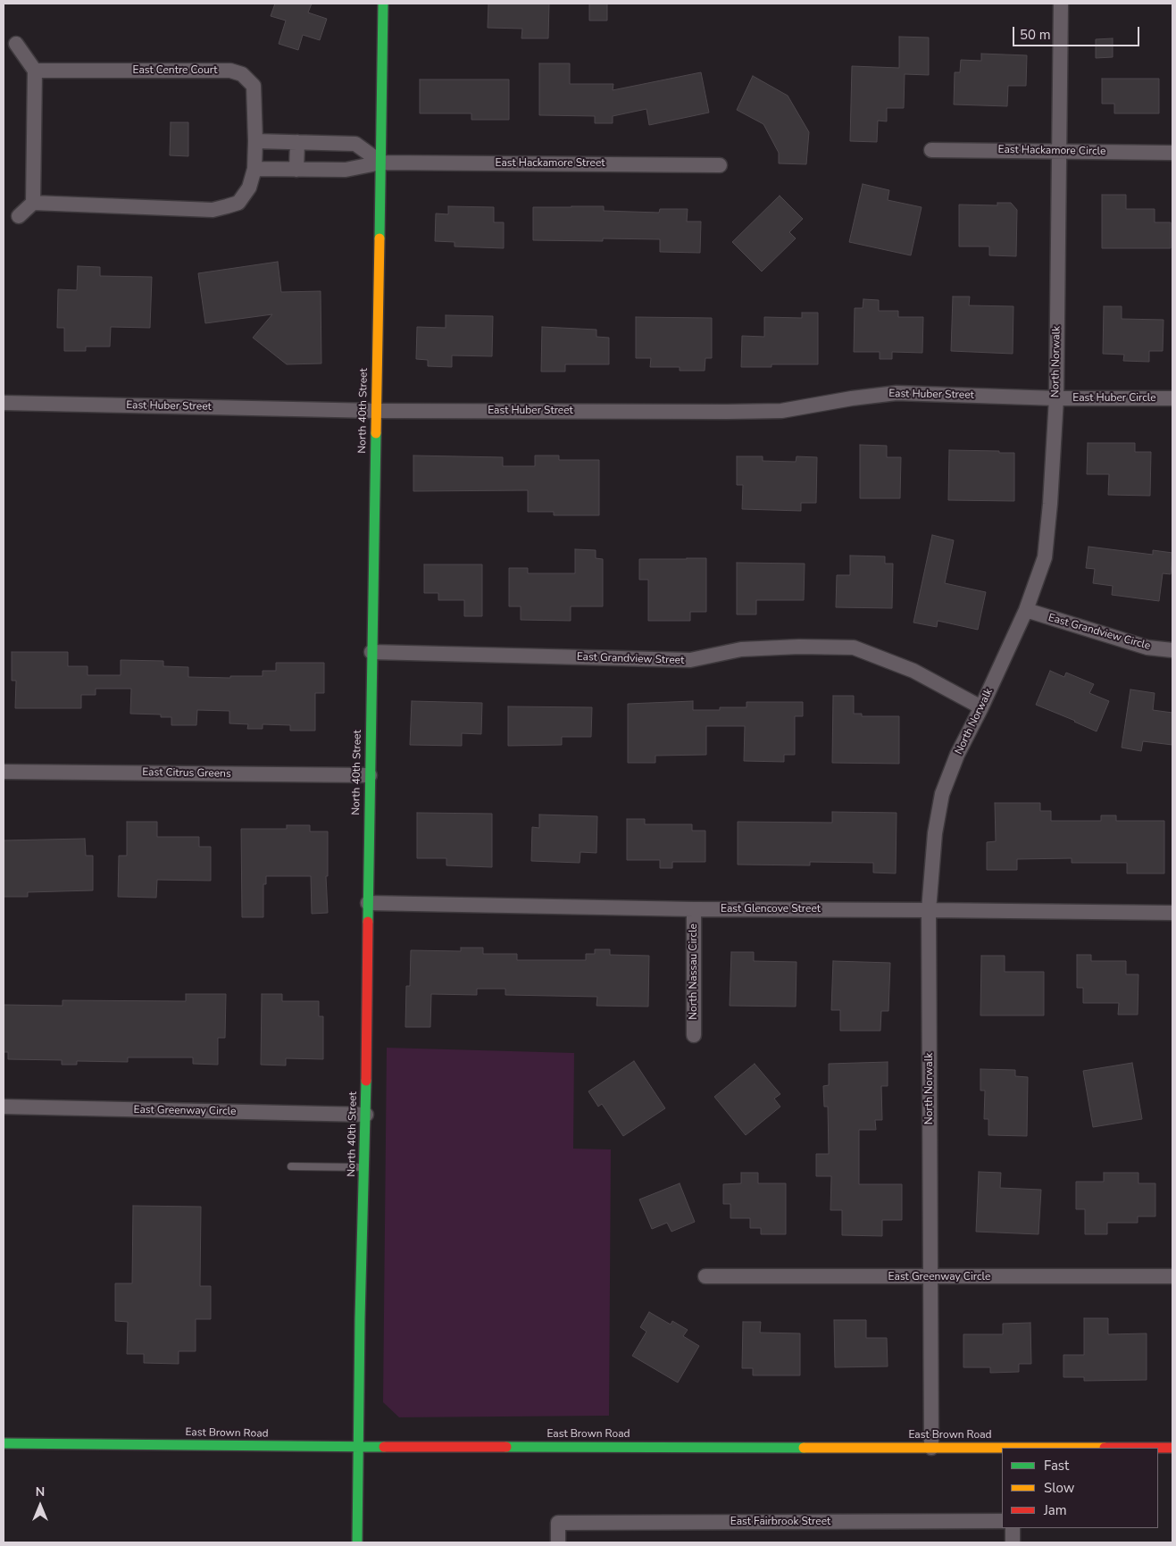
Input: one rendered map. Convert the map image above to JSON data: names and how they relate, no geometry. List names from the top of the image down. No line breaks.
{"streets":{"street":["East Centre Court","East Hackamore Circle","East Hackamore Street","North Norwalk","East Huber Street","East Huber Circle","North 40th Street","East Grandview Circle","East Grandview Street","East Citrus Greens","East Glencove Street","North Nassau Circle","East Greenway Circle","East Brown Road","East Fairbrook Street"]},"crossings":[["East Hackamore Circle","North Norwalk"],["East Hackamore Street","North 40th Street"],["North Norwalk","East Huber Street"],["North Norwalk","East Huber Circle"],["North Norwalk","East Grandview Circle"],["North Norwalk","East Grandview Street"],["North Norwalk","East Glencove Street"],["North Norwalk","East Greenway Circle"],["North Norwalk","East Brown Road"],["East Huber Street","East Huber Circle"],["East Huber Street","North 40th Street"],["North 40th Street","East Grandview Street"],["North 40th Street","East Citrus Greens"],["North 40th Street","East Glencove Street"],["North 40th Street","East Greenway Circle"],["North 40th Street","East Brown Road"],["East Glencove Street","North Nassau Circle"]],"legend":["Fast","Slow","Jam"],"scale_bar":"50 m","north":"top"}
